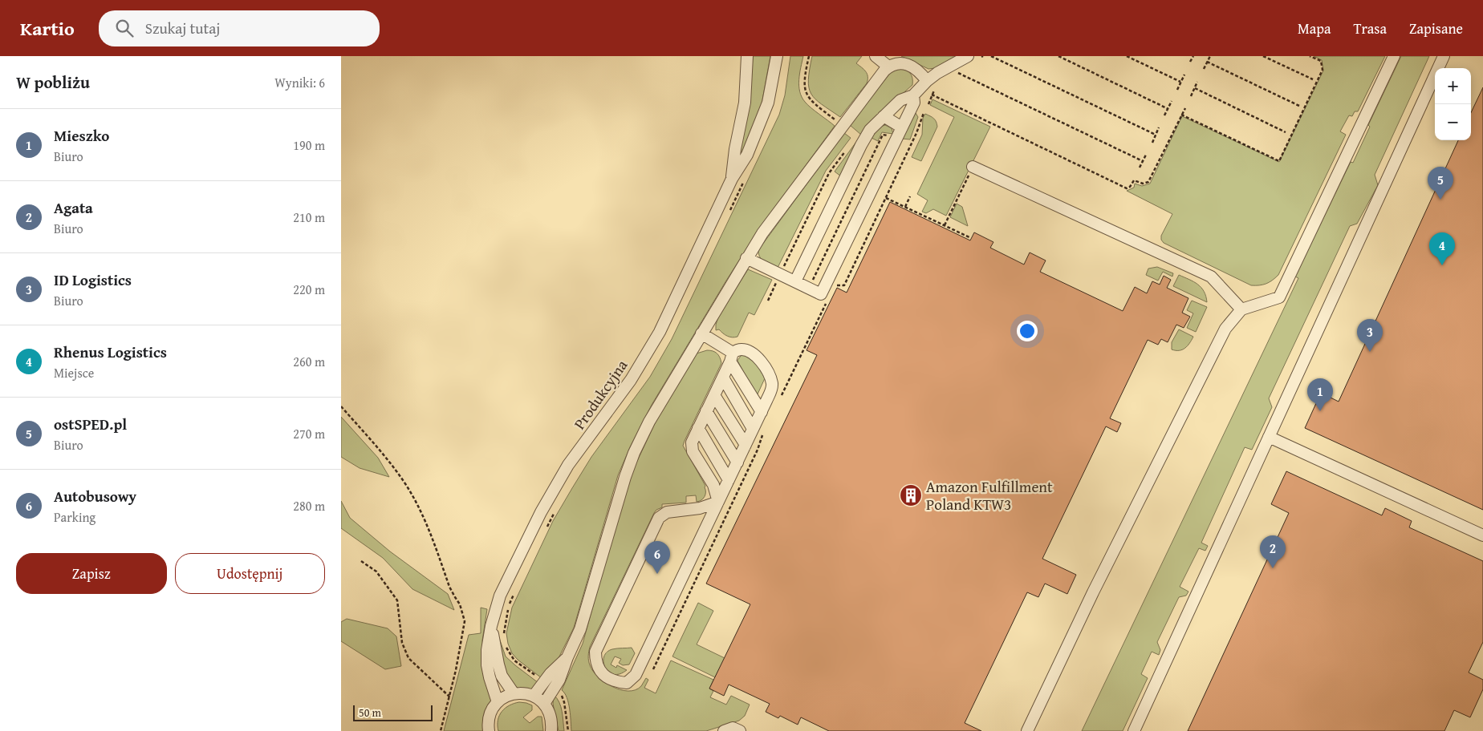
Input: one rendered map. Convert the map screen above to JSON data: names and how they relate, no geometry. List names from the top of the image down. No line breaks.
{"streets":{"street":["Produkcyjna"]},"places":{"building":["Amazon Fulfillment Poland KTW3"]},"scale_bar":"50 m","page":{"header":"Kartio","search":"Szukaj tutaj","nav":["Mapa","Trasa","Zapisane"],"heading":["W pobliżu","Wyniki: 6"],"map_buttons":["+","−"],"list":[{"mark":"1","name":"Mieszko","note":"Biuro","value":"190 m"},{"mark":"2","name":"Agata","note":"Biuro","value":"210 m"},{"mark":"3","name":"ID Logistics","note":"Biuro","value":"220 m"},{"mark":"4","name":"Rhenus Logistics","note":"Miejsce","value":"260 m"},{"mark":"5","name":"ostSPED.pl","note":"Biuro","value":"270 m"},{"mark":"6","name":"Autobusowy","note":"Parking","value":"280 m"}],"pins":["5","4","3","1","2","6"],"buttons":["Zapisz","Udostępnij"],"scale":"50 m"}}
